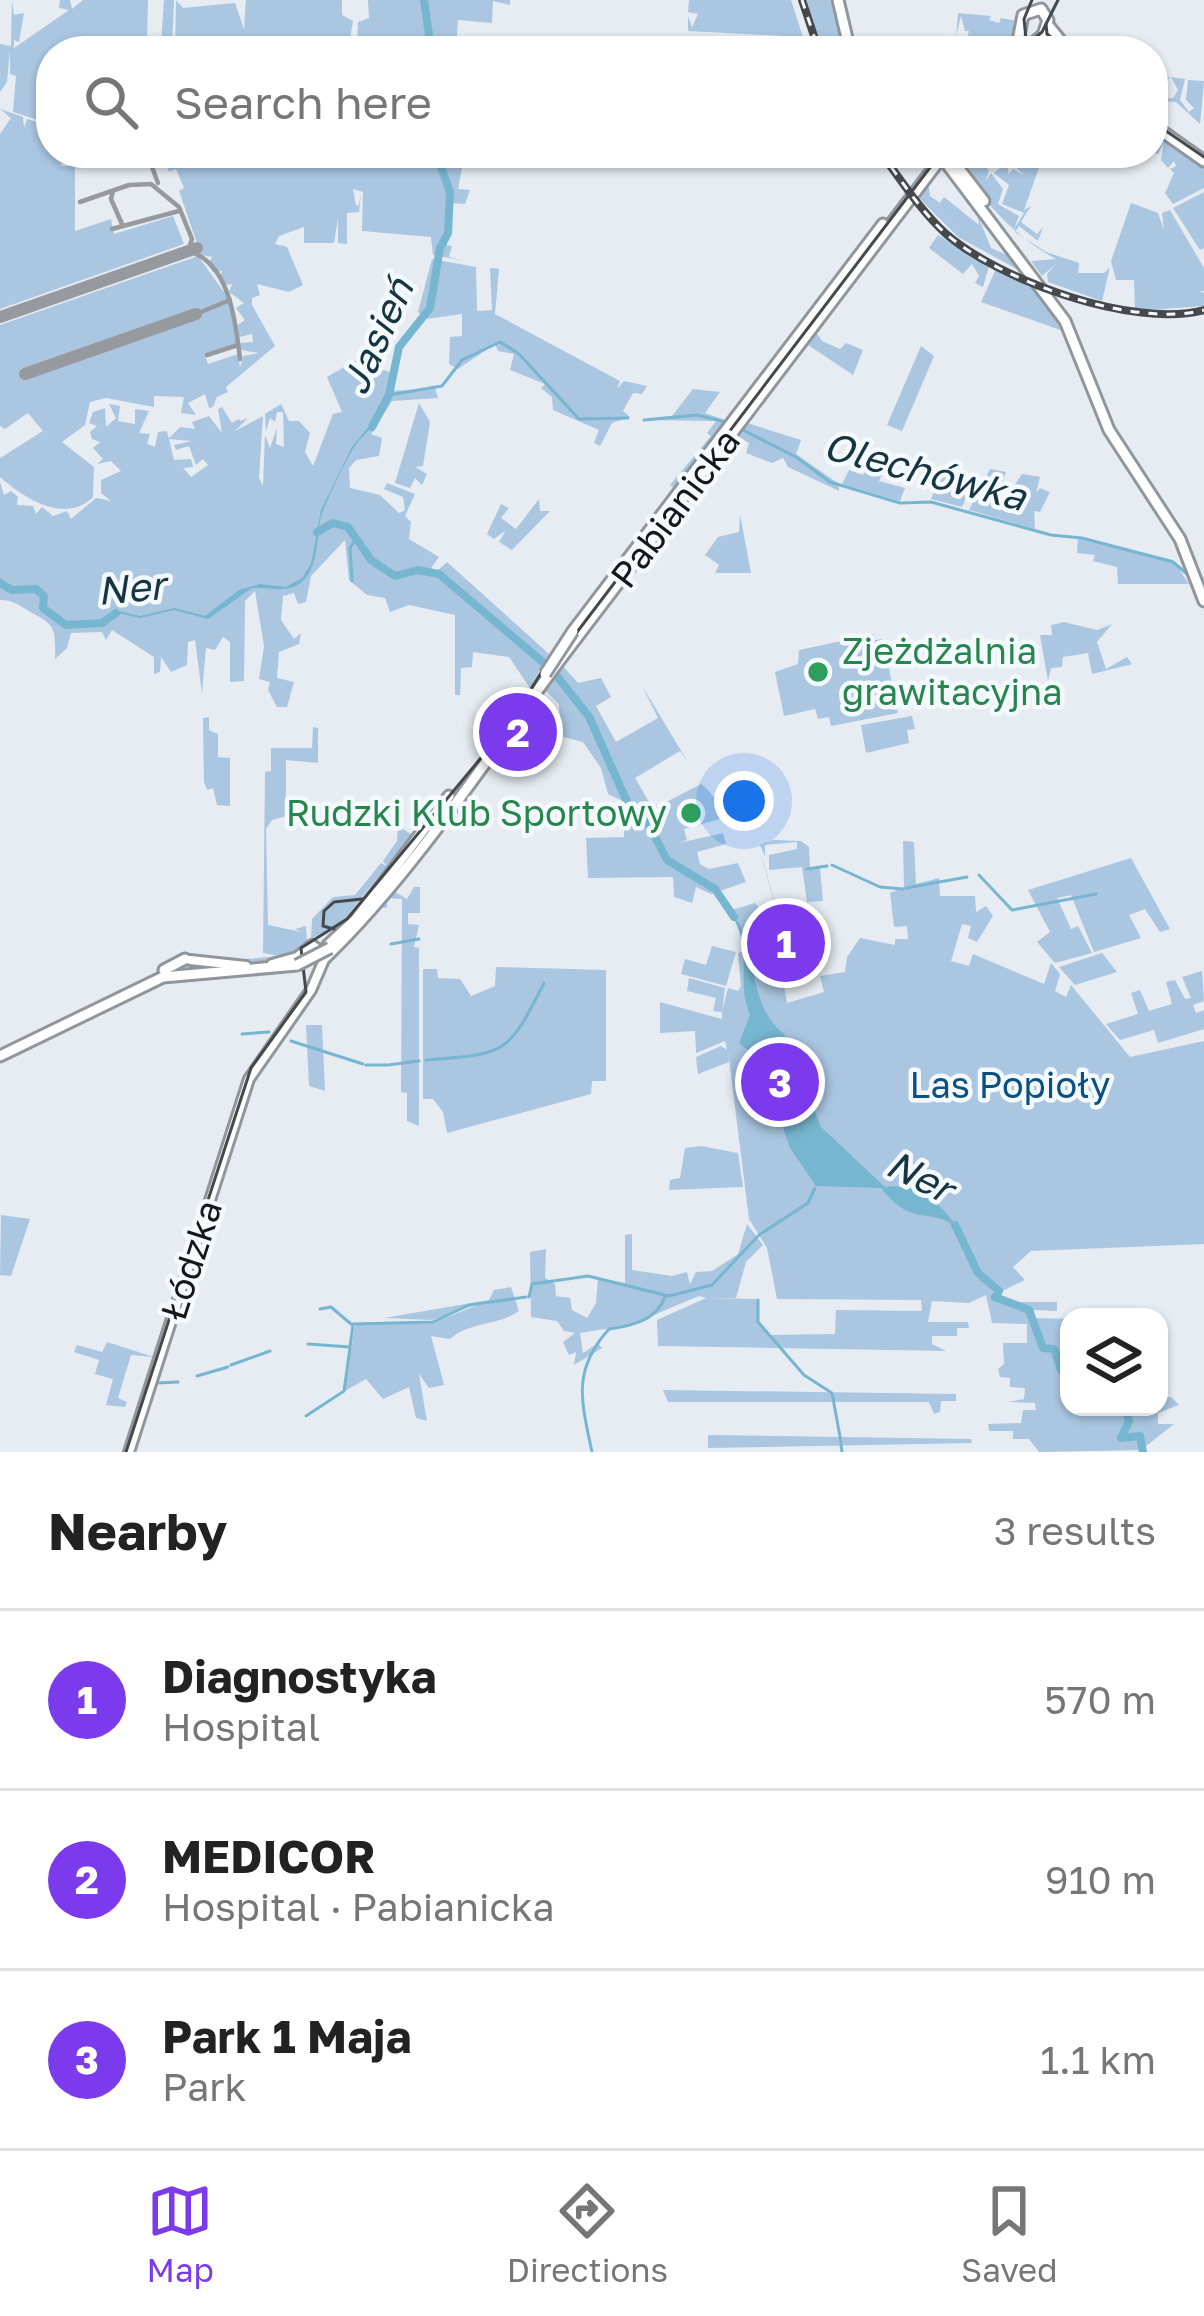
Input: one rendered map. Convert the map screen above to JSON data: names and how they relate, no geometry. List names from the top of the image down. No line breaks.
{"streets":{"main road":["Pabianicka","Łódzka"]},"crossings":[["Pabianicka","Łódzka"]],"water":["Jasień","Olechówka","Ner"],"parks":["Las Popioły"],"places":["Zjeżdżalnia grawitacyjna","Rudzki Klub Sportowy"],"page":{"search":"Search here","pins":["2","1","3"],"heading":["Nearby","3 results"],"list":[{"mark":"1","name":"Diagnostyka","note":"Hospital","value":"570 m"},{"mark":"2","name":"MEDICOR","note":"Hospital · Pabianicka","value":"910 m"},{"mark":"3","name":"Park 1 Maja","note":"Park","value":"1.1 km"}],"nav":["Map","Directions","Saved"]}}
